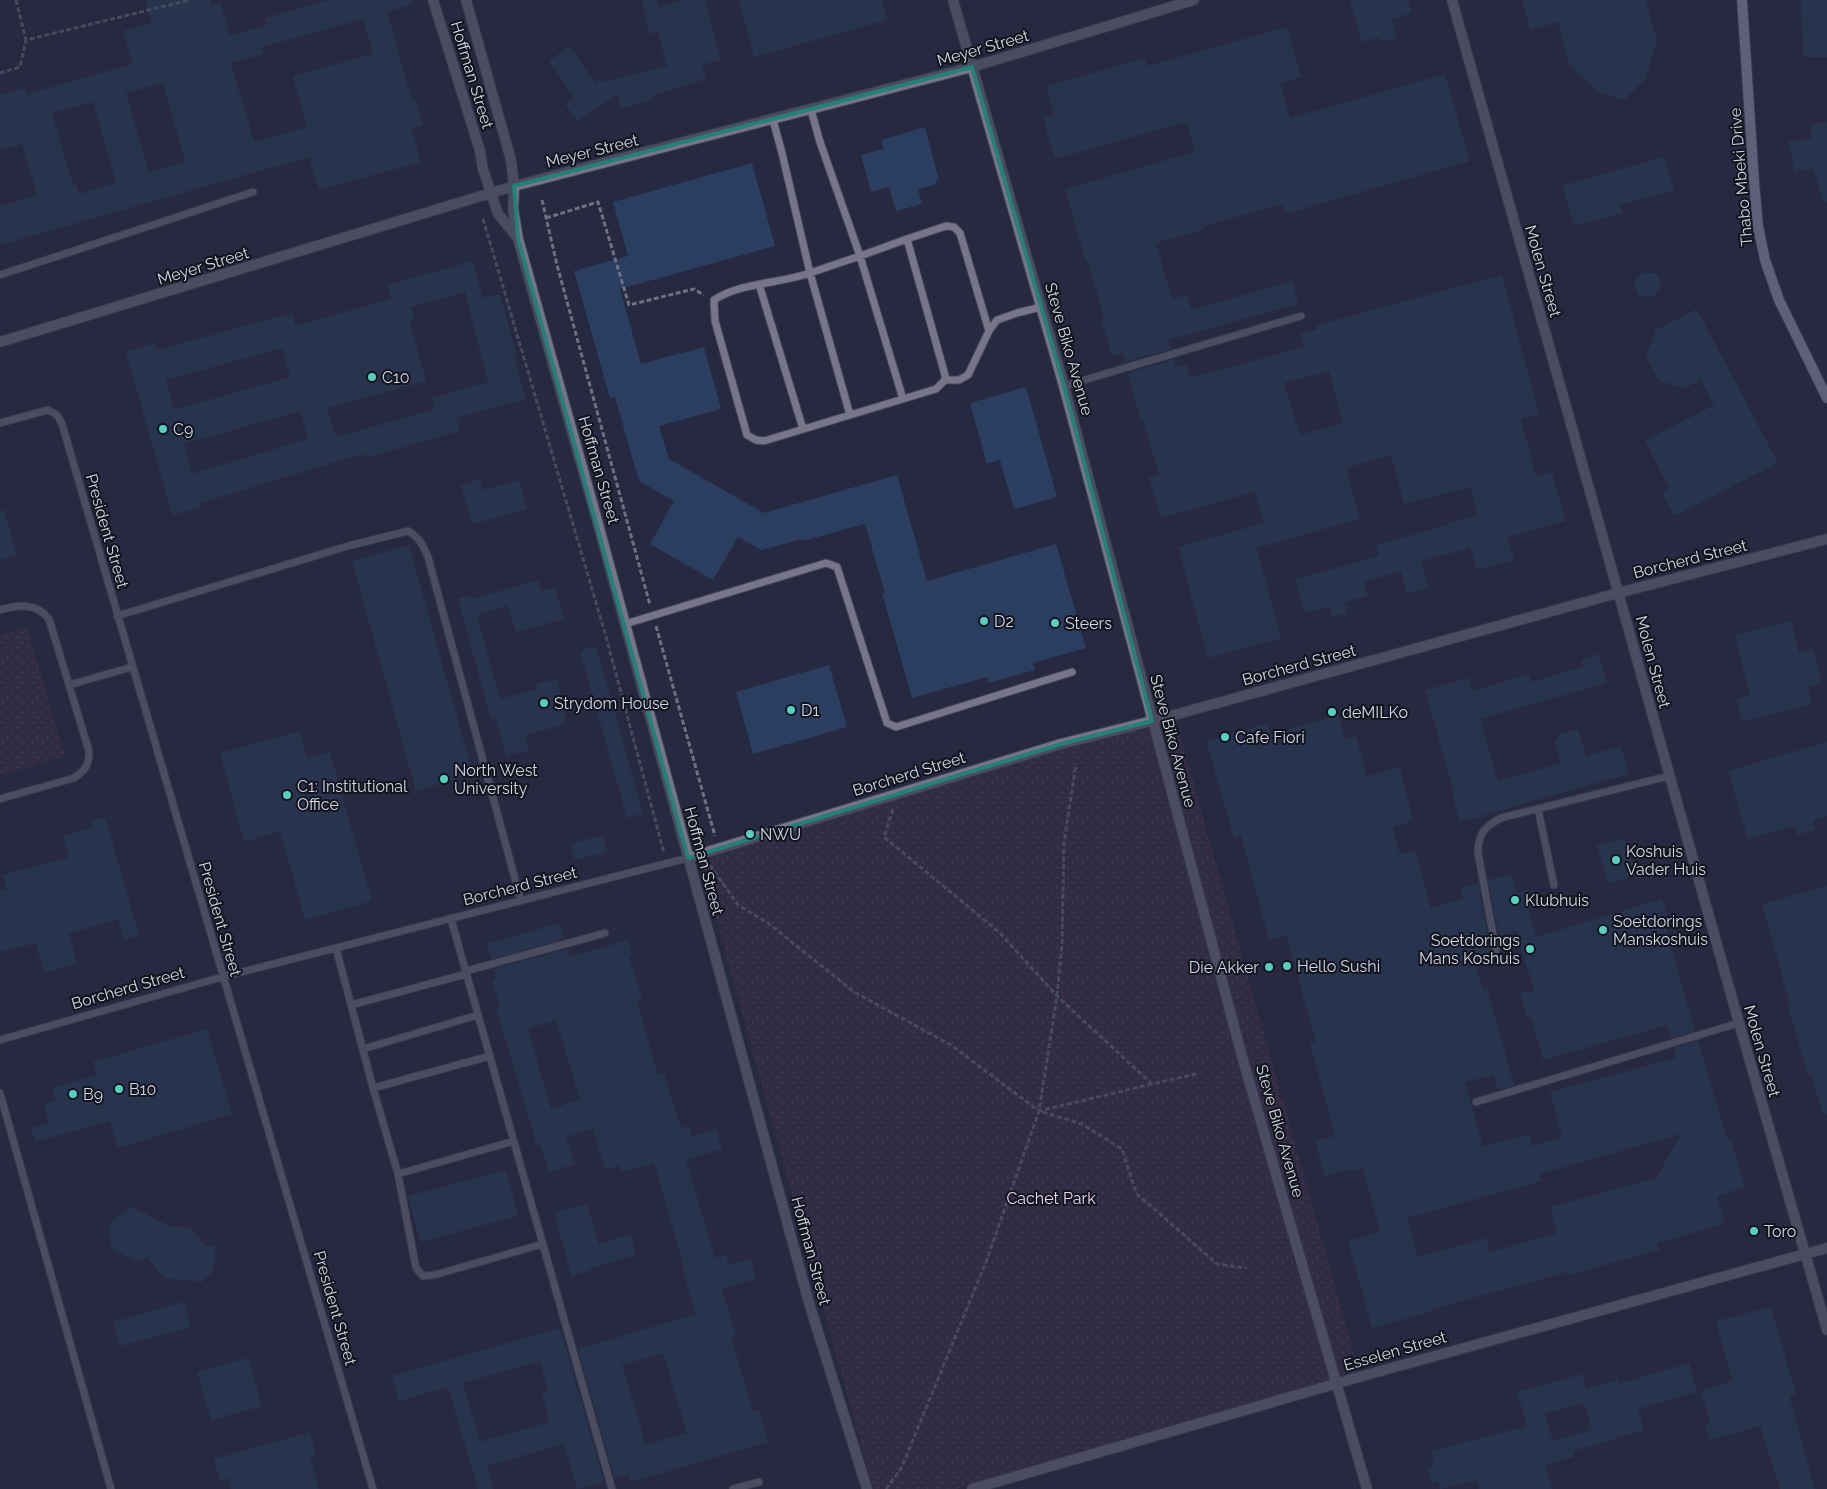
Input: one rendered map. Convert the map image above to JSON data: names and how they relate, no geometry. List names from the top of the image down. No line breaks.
{"streets":{"main road":["Thabo Mbeki Drive"],"street":["Meyer Street","Hoffman Street","Molen Street","Steve Biko Avenue","Borcherd Street","Esselen Street"],"lane":["President Street"]},"crossings":[["Meyer Street","Hoffman Street"],["Meyer Street","Steve Biko Avenue"],["Hoffman Street","Borcherd Street"],["Molen Street","Borcherd Street"],["Molen Street","Esselen Street"],["Steve Biko Avenue","Borcherd Street"],["Steve Biko Avenue","Esselen Street"],["President Street","Borcherd Street"]],"parks":["Cachet Park"],"places":["C10","C9","D2","Steers","Strydom House","D1","deMILKo","Cafe Fiori","North West University","C1: Institutional Office","NWU","Koshuis Vader Huis","Klubhuis","Soetdorings Manskoshuis","Soetdorings Mans Koshuis","Hello Sushi","Die Akker","B10","B9","Toro"]}
